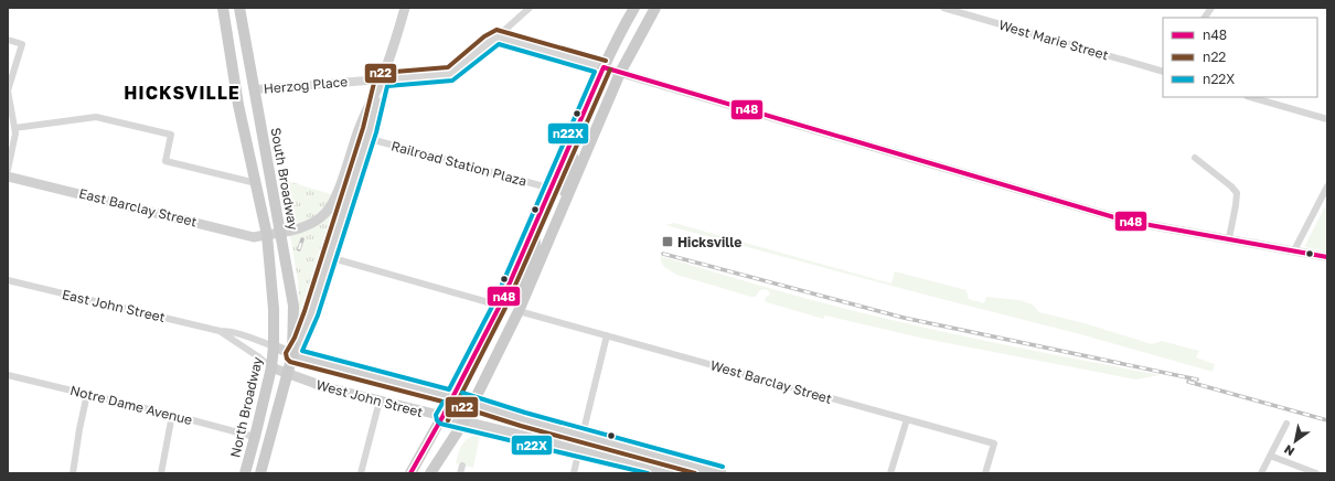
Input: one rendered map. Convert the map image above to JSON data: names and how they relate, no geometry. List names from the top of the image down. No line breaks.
{"streets":{"main road":["South Broadway","East Barclay Street","West John Street","North Broadway"],"street":["West Marie Street","Herzog Place","Railroad Station Plaza","East John Street","West Barclay Street","Notre Dame Avenue"]},"crossings":[["Herzog Place","South Broadway"],["Herzog Place","East Barclay Street"],["South Broadway","East Barclay Street"],["South Broadway","East John Street"],["South Broadway","West John Street"],["South Broadway","North Broadway"],["East John Street","West John Street"],["East John Street","North Broadway"],["West John Street","North Broadway"],["Notre Dame Avenue","North Broadway"]],"districts":["HICKSVILLE"],"places":{"transit":["Hicksville"]},"lines":["transit line n22","transit line n22X","transit line n48"],"legend":["n48","n22","n22X"],"north":"bottom left"}
